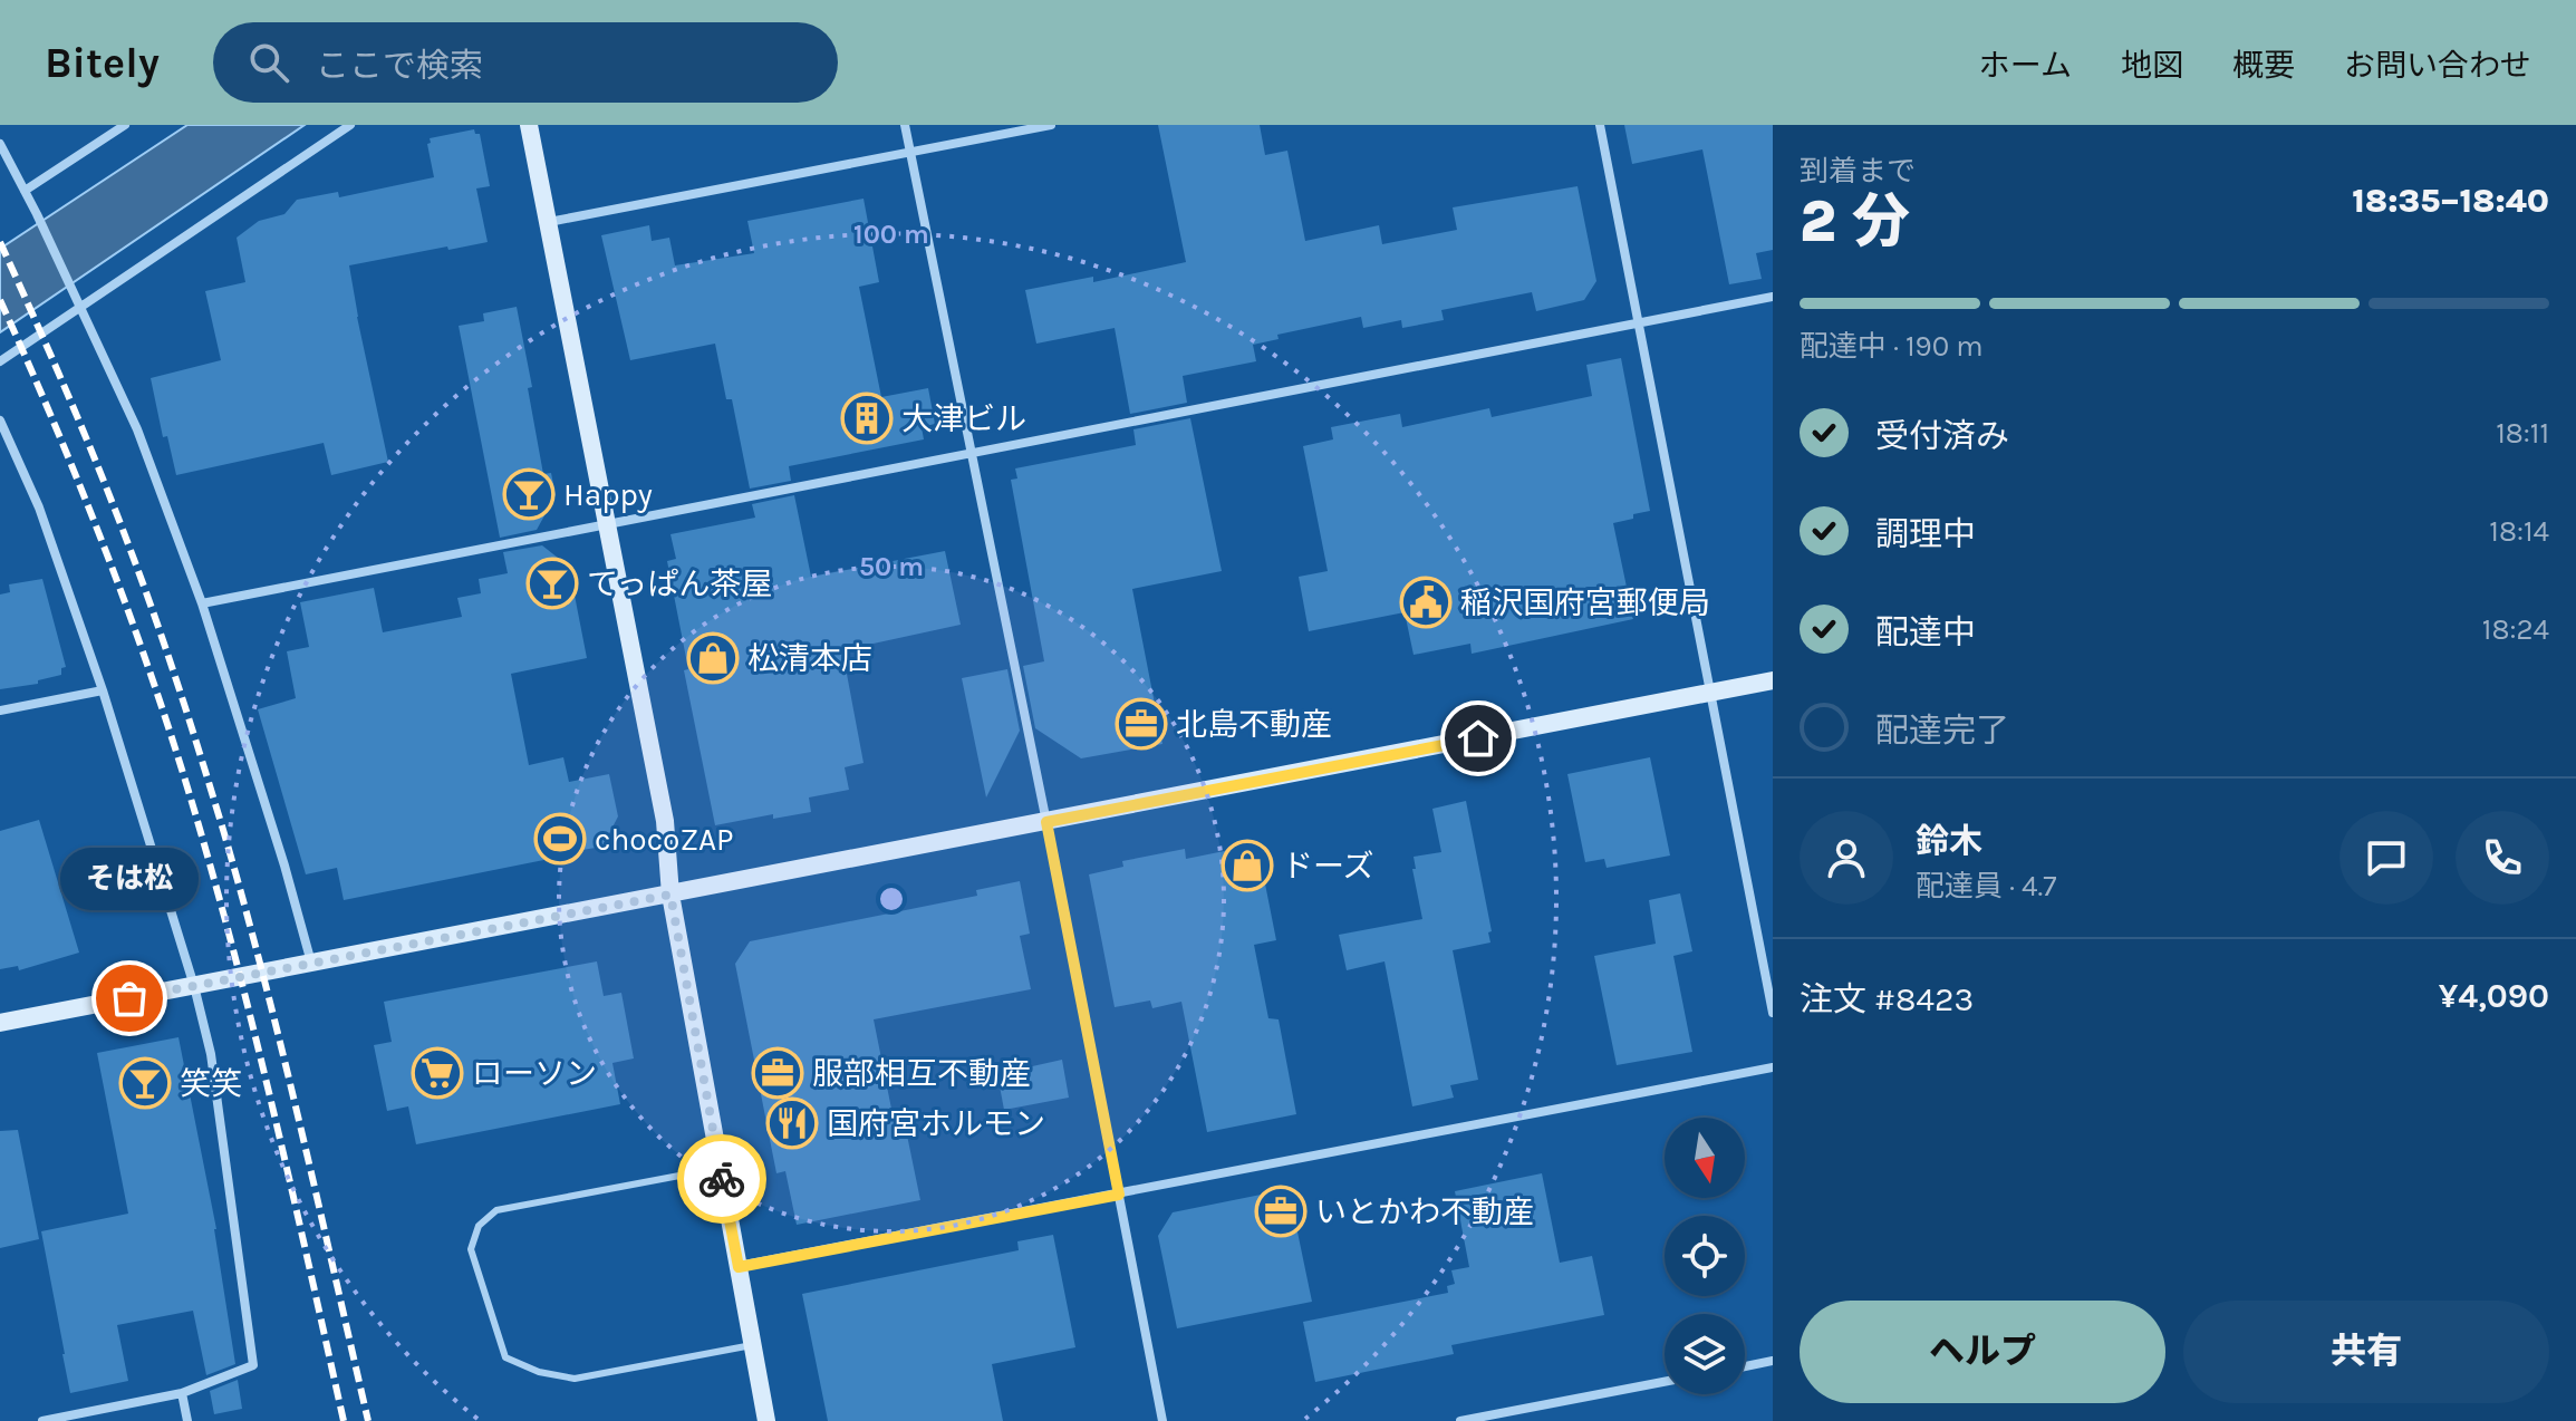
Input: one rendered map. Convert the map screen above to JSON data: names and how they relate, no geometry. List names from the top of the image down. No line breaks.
{"places":{"building":["大津ビル"],"bar":["Happy","てっぱん茶屋","笑笑"],"public building":["稲沢国府宮郵便局"],"shop":["松清本店","ドーズ"],"office":["北島不動産","服部相互不動産","いとかわ不動産"],"sports":["chocoZAP"],"other":["そは松"],"supermarket":["ローソン"],"restaurant":["国府宮ホルモン"]},"north":"bottom","page":{"header":"Bitely","search":"ここで検索","nav":["ホーム","地図","概要","お問い合わせ"],"heading":["2 分","到着まで","18:35–18:40"],"panel":["鈴木","配達員 · 4.7","注文 #8423","¥4,090"],"bar":"配達中 · 190 m","list":[["受付済み","18:11"],["調理中","18:14"],["配達中","18:24"],"配達完了"],"bubble":"そは松","buttons":["ヘルプ","共有"]},"rings":["100 m","50 m"]}
